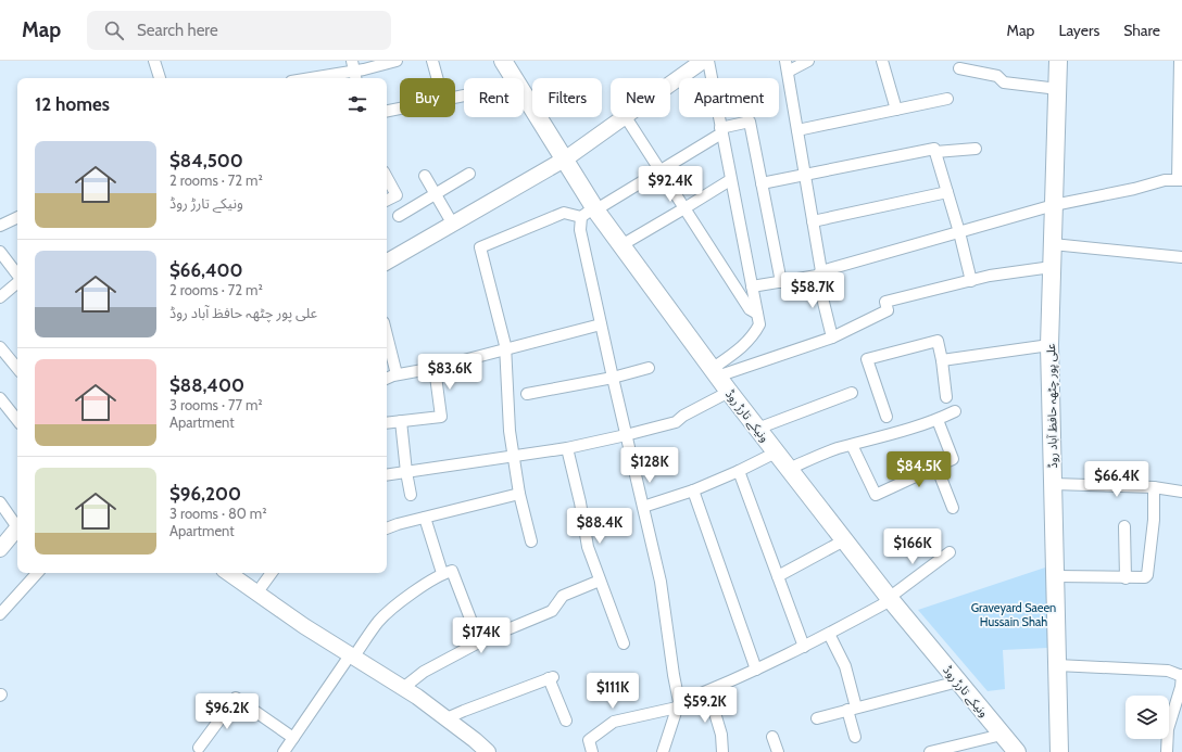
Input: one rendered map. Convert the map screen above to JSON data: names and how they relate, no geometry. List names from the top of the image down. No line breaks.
{"streets":{"main road":["علی پور چٹھہ حافظ آباد روڈ","ونیکے تارڑ روڈ"]},"parks":["Graveyard Saeen Hussain Shah"],"page":{"header":"Map","search":"Search here","nav":["Map","Layers","Share"],"chip":["Buy","Rent","Filters","New","Apartment"],"heading":"12 homes","list":[{"name":"$84,500","note":"2 rooms · 72 m² · ونیکے تارڑ روڈ"},{"name":"$66,400","note":"2 rooms · 72 m² · علی پور چٹھہ حافظ آباد روڈ"},{"name":"$88,400","note":"3 rooms · 77 m² · Apartment"},{"name":"$96,200","note":"3 rooms · 80 m² · Apartment"}],"price":["$92.4K","$58.7K","$83.6K","$128K","$84.5K","$66.4K","$88.4K","$166K","$174K","$111K","$59.2K","$96.2K"]}}
